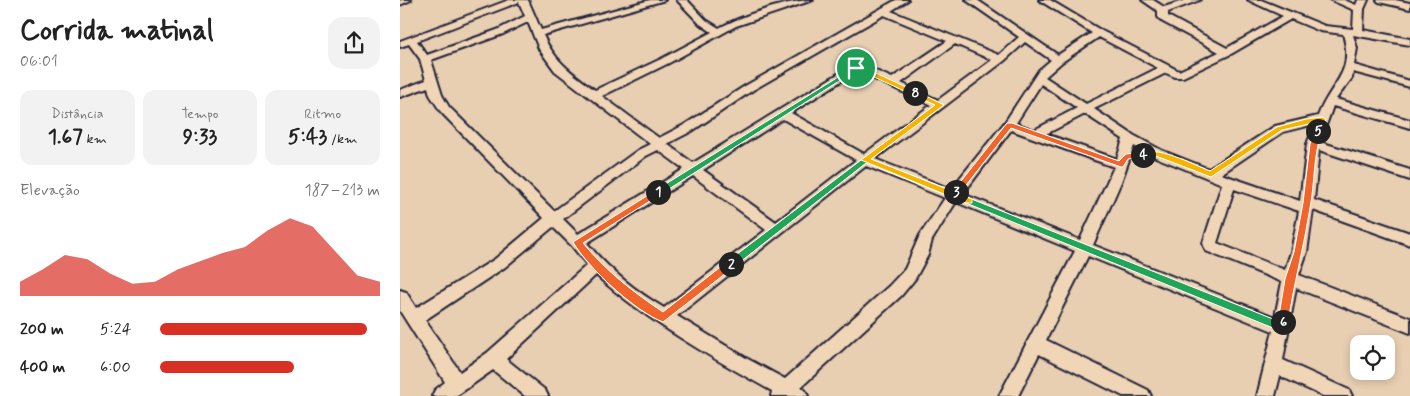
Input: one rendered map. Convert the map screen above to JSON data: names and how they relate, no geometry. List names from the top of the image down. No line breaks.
{"page":{"heading":["Corrida matinal","06:01"],"pins":["8","5","4","1","3","2","6"],"stats":[["Distância","1.67 km"],["Tempo","9:33"],["Ritmo","5:43 /km"]],"chart":["Elevação","187–213 m"],"list":[{"name":"200 m","note":"5:24"},{"name":"400 m","note":"6:00"}]}}
